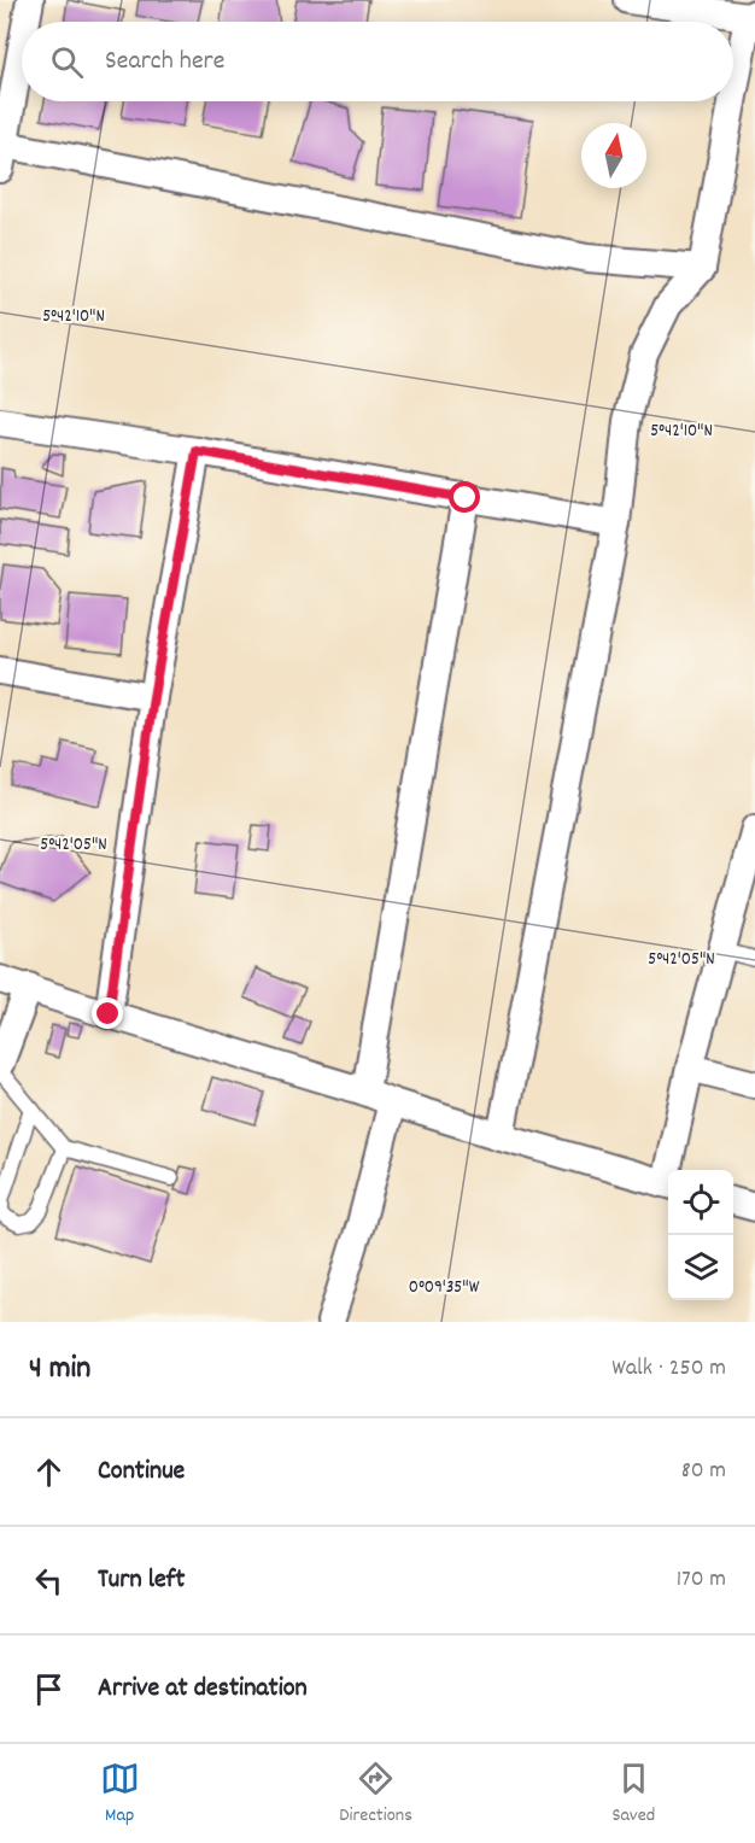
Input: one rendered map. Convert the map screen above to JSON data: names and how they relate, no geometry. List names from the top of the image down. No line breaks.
{"north":"top","page":{"search":"Search here","heading":["4 min","Walk · 250 m"],"list":[["Continue","80 m"],["Turn left","170 m"],"Arrive at destination"],"nav":["Map","Directions","Saved"]},"coordinates":["5°42'10\"N","5°42'05\"N","0°09'35\"W"]}
